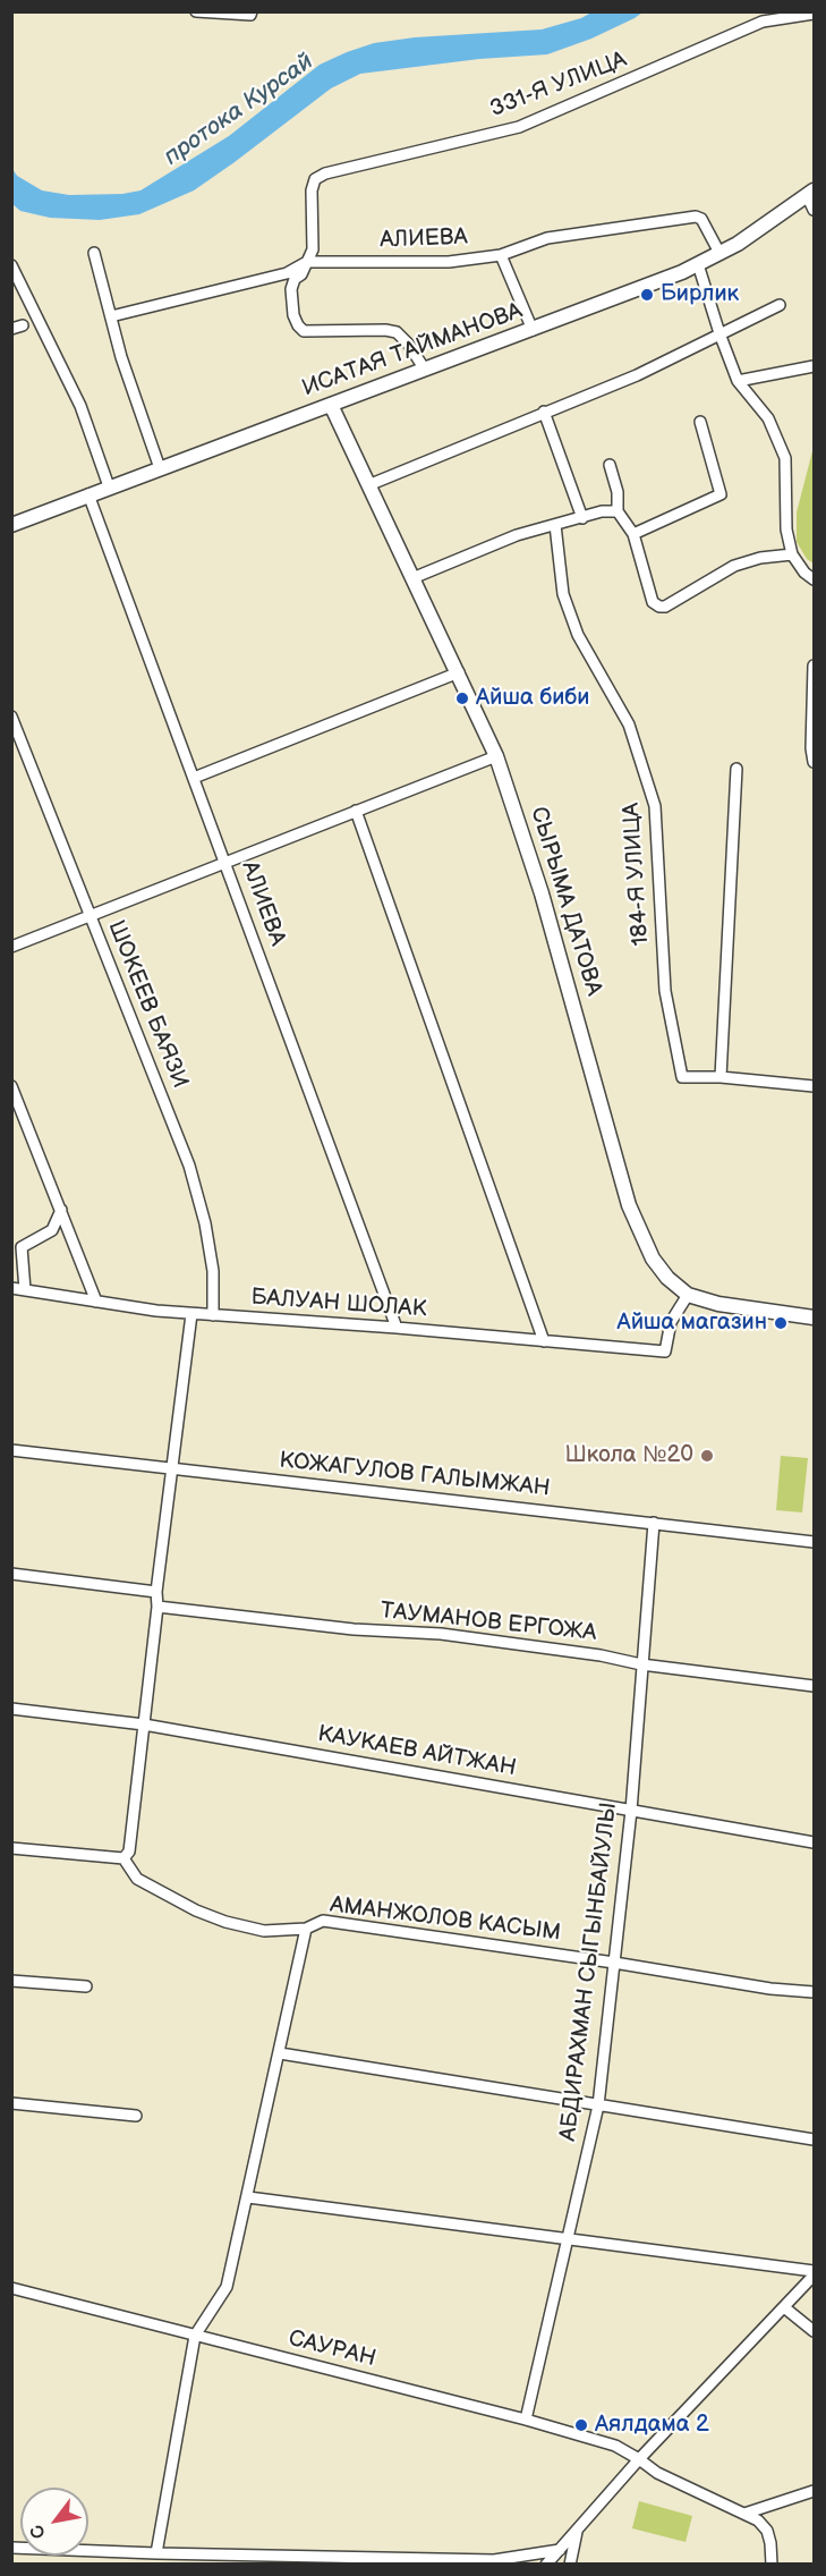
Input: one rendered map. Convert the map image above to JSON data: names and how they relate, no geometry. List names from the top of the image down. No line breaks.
{"streets":{"street":["331-Я УЛИЦА","АЛИЕВА","ИСАТАЯ ТАЙМАНОВА","184-Я УЛИЦА","СЫРЫМА ДАТОВА","ШОКЕЕВ БАЯЗИ","БАЛУАН ШОЛАК","КОЖАГУЛОВ ГАЛЫМЖАН","ТАУМАНОВ ЕРГОЖА","КАУКАЕВ АЙТЖАН","АМАНЖОЛОВ КАСЫМ","АБДИРАХМАН СЫГЫНБАЙУЛЫ","САУРАН"]},"crossings":[["331-Я УЛИЦА","АЛИЕВА"],["АЛИЕВА","ИСАТАЯ ТАЙМАНОВА"],["АЛИЕВА","БАЛУАН ШОЛАК"],["ИСАТАЯ ТАЙМАНОВА","СЫРЫМА ДАТОВА"],["СЫРЫМА ДАТОВА","БАЛУАН ШОЛАК"],["ШОКЕЕВ БАЯЗИ","БАЛУАН ШОЛАК"],["КОЖАГУЛОВ ГАЛЫМЖАН","АБДИРАХМАН СЫГЫНБАЙУЛЫ"],["ТАУМАНОВ ЕРГОЖА","АБДИРАХМАН СЫГЫНБАЙУЛЫ"],["КАУКАЕВ АЙТЖАН","АБДИРАХМАН СЫГЫНБАЙУЛЫ"],["АМАНЖОЛОВ КАСЫМ","АБДИРАХМАН СЫГЫНБАЙУЛЫ"],["АБДИРАХМАН СЫГЫНБАЙУЛЫ","САУРАН"]],"water":["протока Курсай"],"places":["Бирлик","Айша биби","Айша магазин","Школа №20","Аялдама 2"],"north":"bottom left"}
